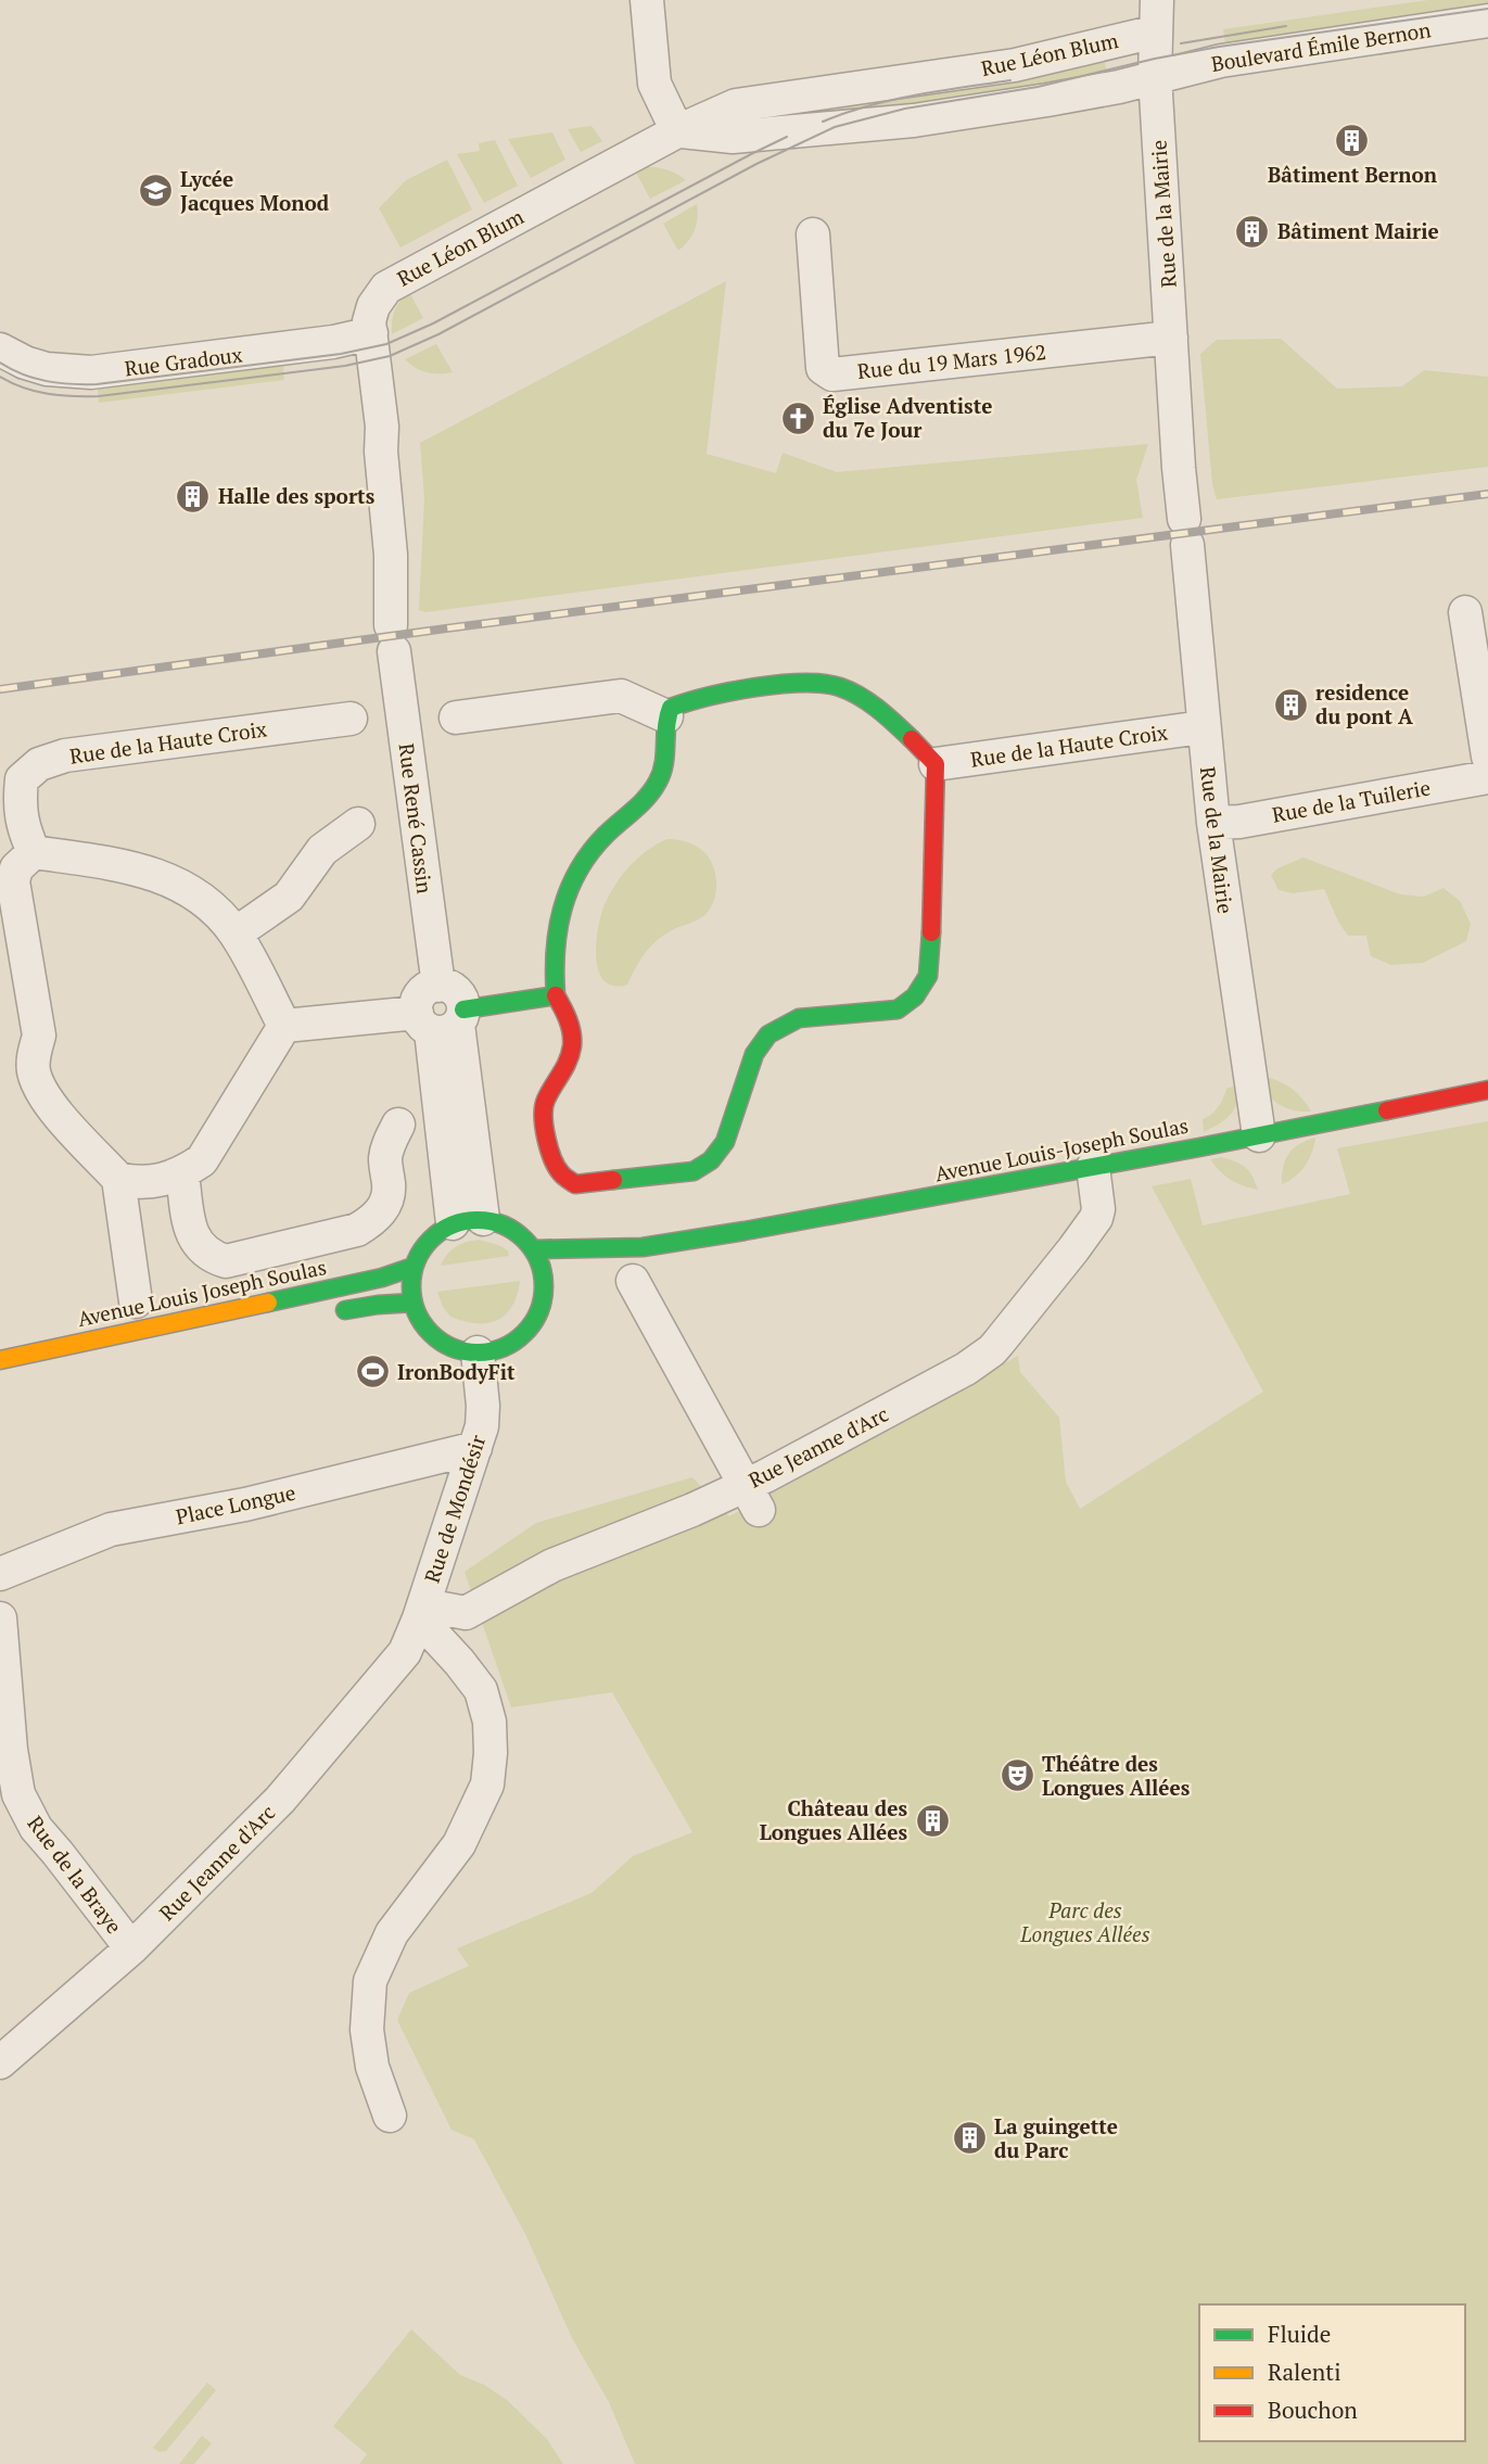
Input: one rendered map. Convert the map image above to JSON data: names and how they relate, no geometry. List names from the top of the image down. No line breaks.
{"streets":{"main road":["Avenue Louis-Joseph Soulas","Avenue Louis Joseph Soulas"],"street":["Boulevard Émile Bernon","Rue Léon Blum","Rue de la Mairie","Rue Gradoux","Rue du 19 Mars 1962","Rue de la Haute Croix","Rue de la Tuilerie","Rue René Cassin","Rue Jeanne d'Arc","Place Longue","Rue de Mondésir","Rue de la Braye"]},"crossings":[["Boulevard Émile Bernon","Rue Léon Blum"],["Boulevard Émile Bernon","Rue de la Mairie"],["Rue Léon Blum","Rue de la Mairie"],["Rue Léon Blum","Rue Gradoux"],["Rue Léon Blum","Rue René Cassin"],["Rue de la Mairie","Rue du 19 Mars 1962"],["Rue de la Mairie","Rue de la Haute Croix"],["Rue de la Mairie","Rue de la Tuilerie"],["Rue de la Mairie","Avenue Louis-Joseph Soulas"],["Rue Gradoux","Rue René Cassin"],["Avenue Louis-Joseph Soulas","Rue Jeanne d'Arc"],["Avenue Louis Joseph Soulas","Rue de Mondésir"],["Rue Jeanne d'Arc","Rue de Mondésir"],["Rue Jeanne d'Arc","Rue de la Braye"],["Place Longue","Rue de Mondésir"]],"parks":["Parc des Longues Allées"],"places":{"building":["Bâtiment Bernon","Bâtiment Mairie","Halle des sports","residence du pont A","Château des Longues Allées","La guingette du Parc"],"school or university":["Lycée Jacques Monod"],"church":["Église Adventiste du 7e Jour"],"sports":["IronBodyFit"],"theatre":["Théâtre des Longues Allées"]},"legend":["Fluide","Ralenti","Bouchon"]}
